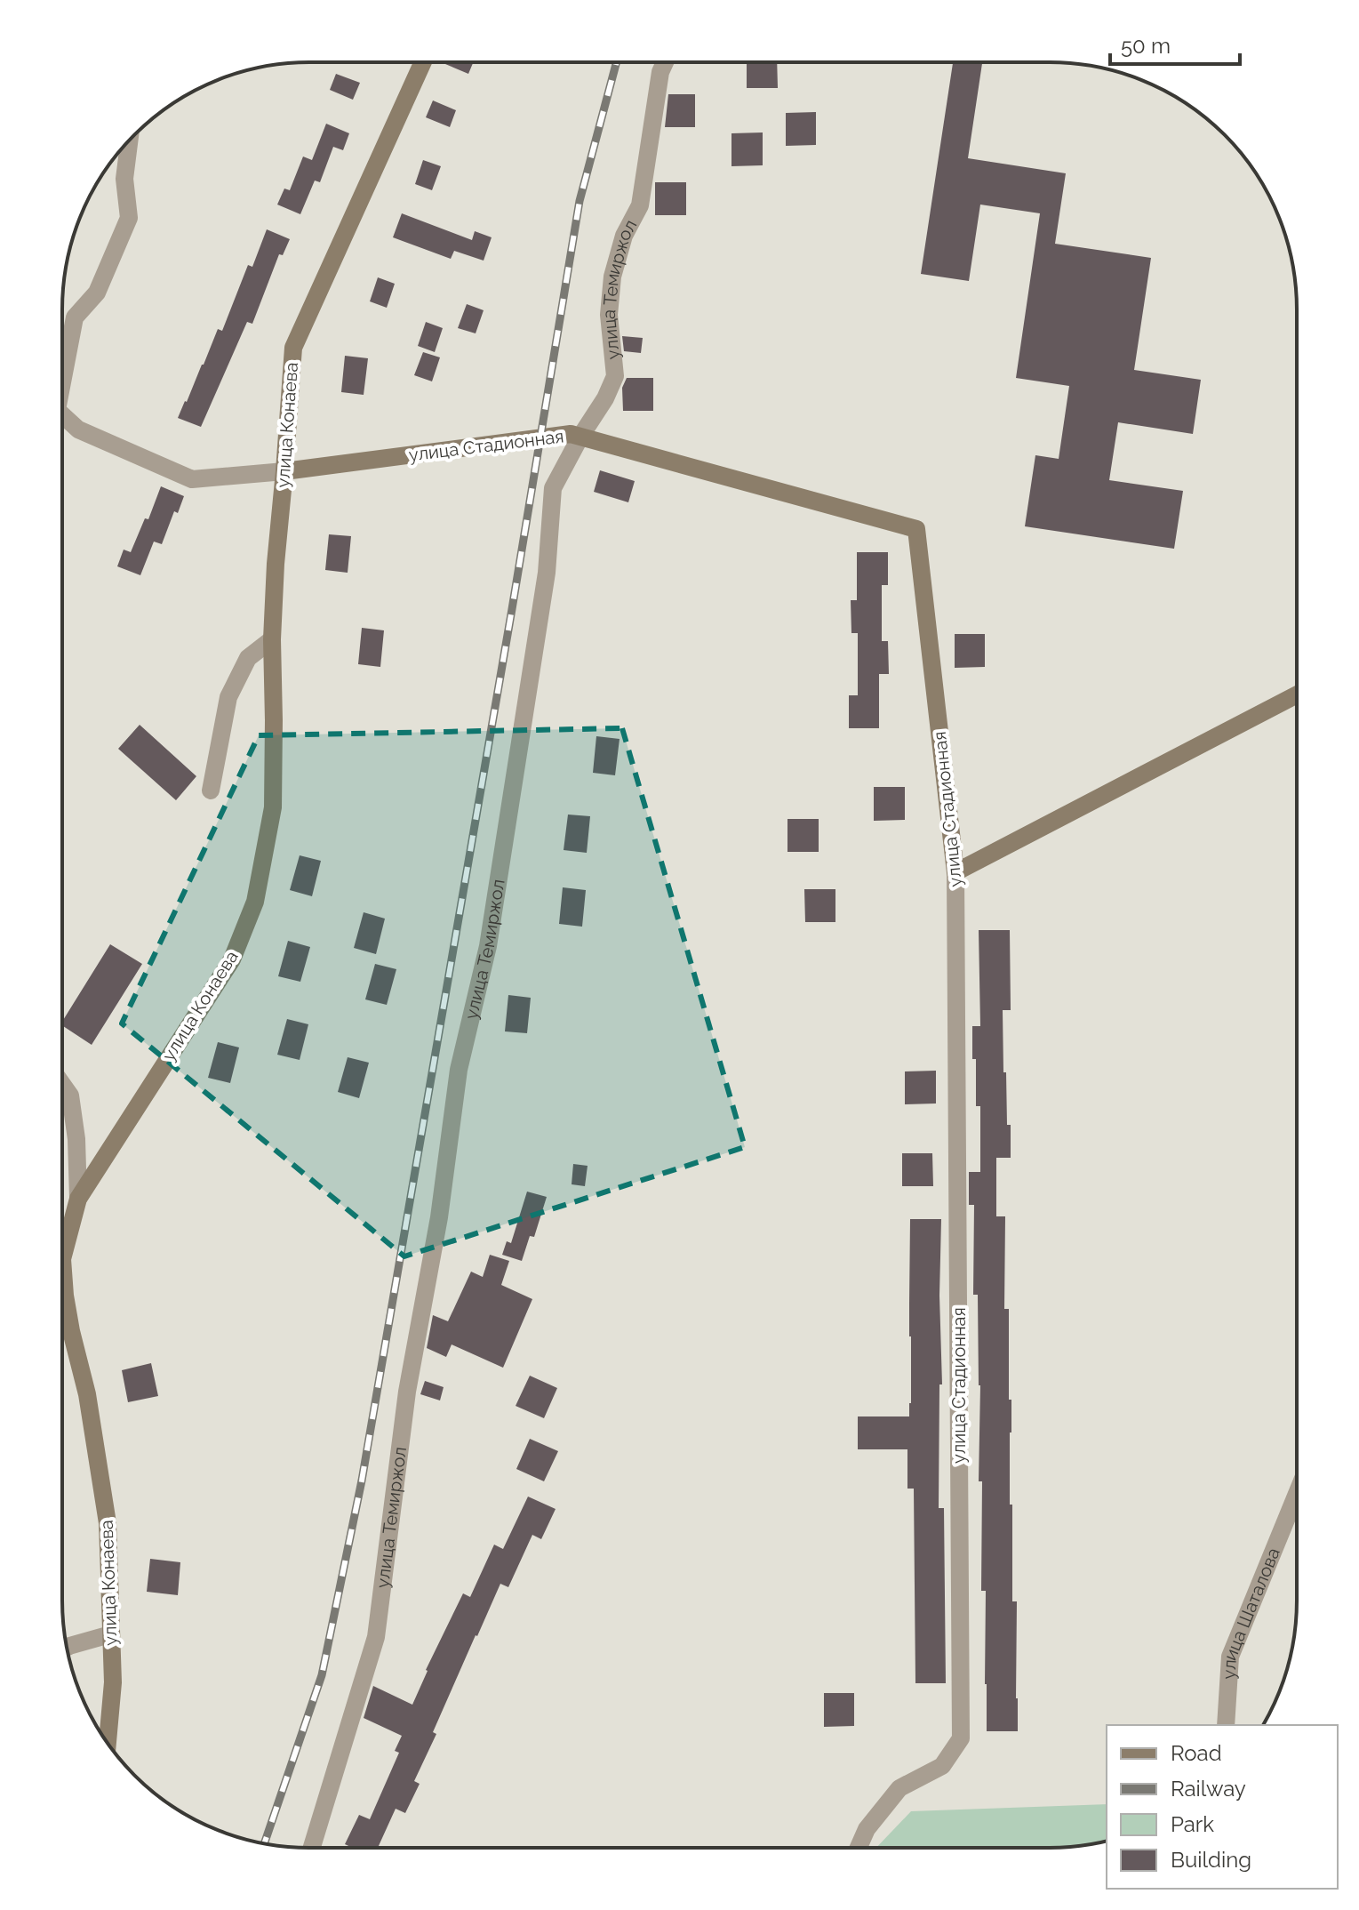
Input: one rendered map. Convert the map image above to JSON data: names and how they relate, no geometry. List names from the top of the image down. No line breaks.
{"streets":{"street":["улица Темиржол","улица Конаева","улица Стадионная","улица Шаталова"]},"crossings":[["улица Темиржол","улица Стадионная"],["улица Конаева","улица Стадионная"]],"legend":["Road","Railway","Park","Building"],"scale_bar":"50 m"}
